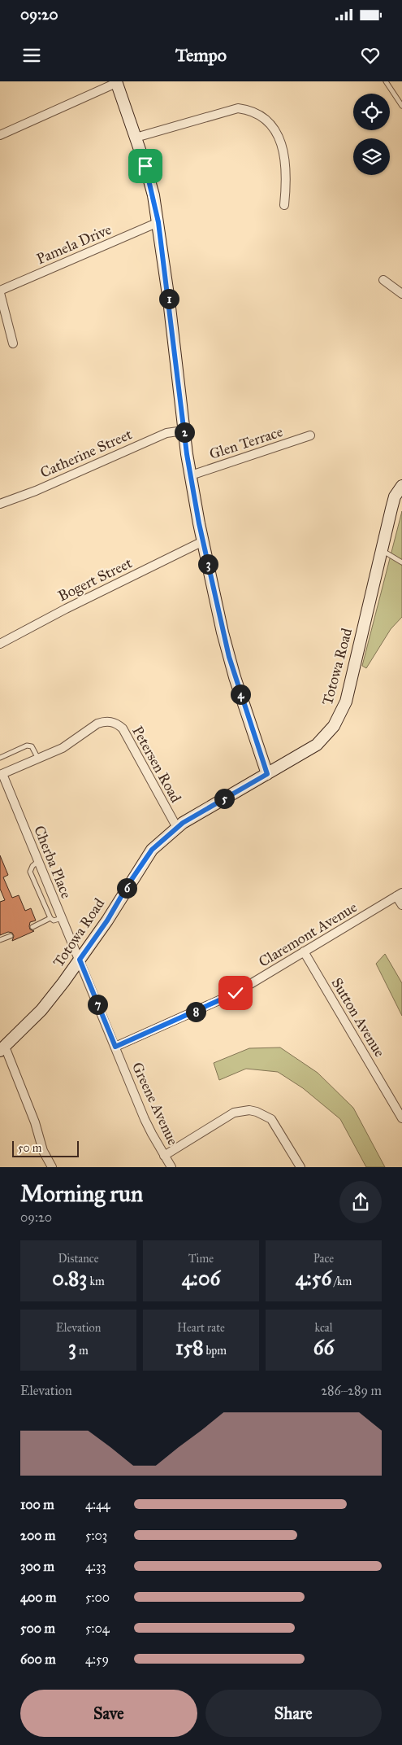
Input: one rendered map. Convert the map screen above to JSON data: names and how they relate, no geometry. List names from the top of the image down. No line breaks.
{"streets":{"main road":["Totowa Road"],"street":["Pamela Drive","Glen Terrace","Catherine Street","Bogert Street","Petersen Road","Cherba Place","Claremont Avenue","Sutton Avenue","Greene Avenue"]},"crossings":[["Totowa Road","Petersen Road"],["Totowa Road","Cherba Place"],["Totowa Road","Greene Avenue"],["Petersen Road","Cherba Place"],["Cherba Place","Greene Avenue"],["Claremont Avenue","Sutton Avenue"],["Claremont Avenue","Greene Avenue"]],"scale_bar":"50 m","page":{"status":"09:20","header":"Tempo","pins":["1","2","3","4","5","6","7","8"],"scale":"50 m","heading":["Morning run","09:20"],"stats":[["Distance","0.83 km"],["Time","4:06"],["Pace","4:56 /km"],["Elevation","3 m"],["Heart rate","158 bpm"],["kcal","66"]],"chart":["Elevation","286–289 m"],"list":[{"name":"100 m","note":"4:44"},{"name":"200 m","note":"5:03"},{"name":"300 m","note":"4:33"},{"name":"400 m","note":"5:00"},{"name":"500 m","note":"5:04"},{"name":"600 m","note":"4:59"}],"buttons":["Save","Share"]}}
